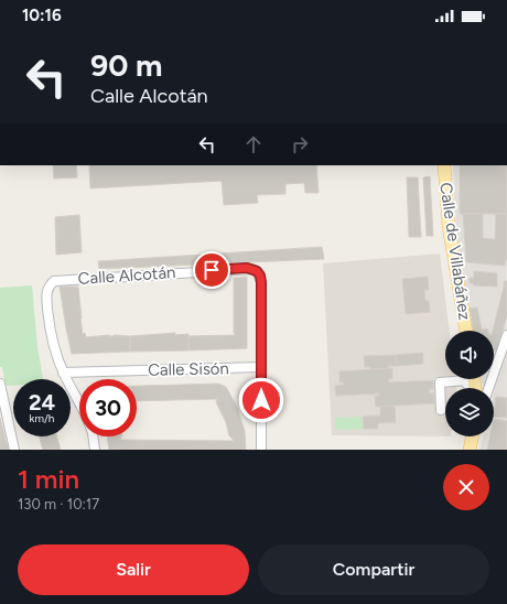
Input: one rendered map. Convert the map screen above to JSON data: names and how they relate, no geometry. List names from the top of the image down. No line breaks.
{"streets":{"main road":["Calle de Villabáñez"],"street":["Calle Alcotán","Calle Sisón"]},"crossings":[["Calle Alcotán","Calle Sisón"]],"page":{"status":"10:16","turn":["90 m","Calle Alcotán"],"speed":"24 km/h","limit":"30","heading":["1 min","130 m · 10:17"],"buttons":["Salir","Compartir"]}}
